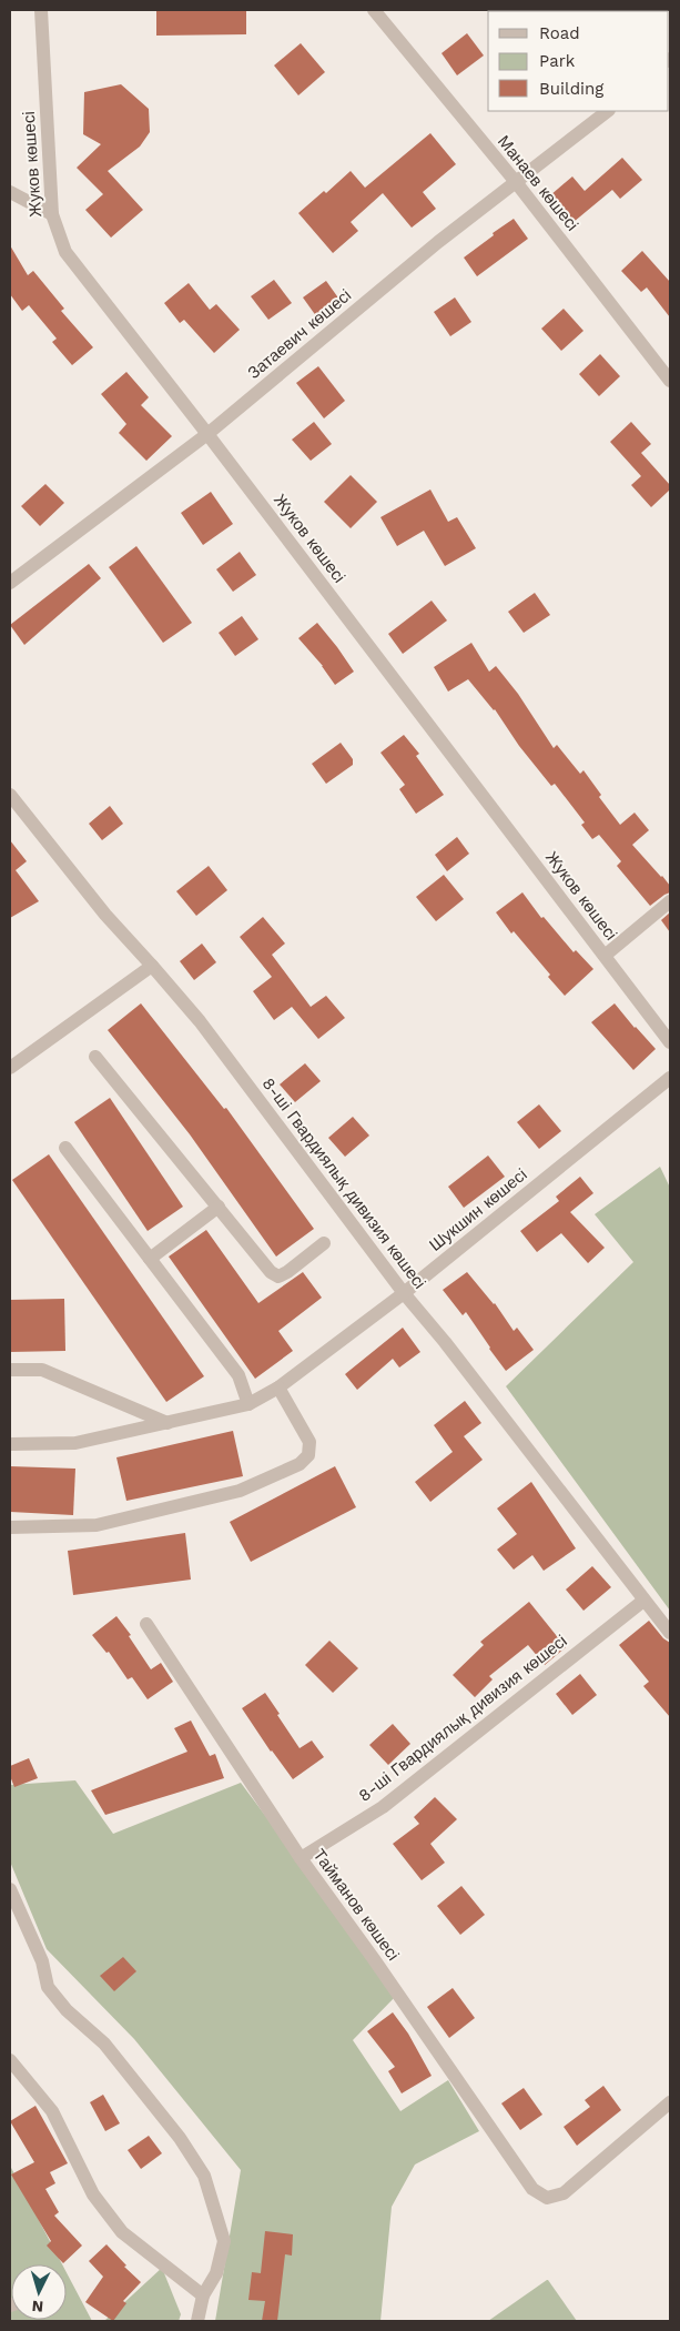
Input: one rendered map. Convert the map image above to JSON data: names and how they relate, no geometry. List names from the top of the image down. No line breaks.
{"streets":{"street":["Жуков көшесі","Манаев көшесі","Затаевич көшесі","8-ші Гвардиялық дивизия көшесі","Шукшин көшесі","Тайманов көшесі"]},"crossings":[["Жуков көшесі","Затаевич көшесі"],["Манаев көшесі","Затаевич көшесі"],["8-ші Гвардиялық дивизия көшесі","Шукшин көшесі"],["8-ші Гвардиялық дивизия көшесі","Тайманов көшесі"]],"legend":["Road","Park","Building"],"north":"bottom"}
